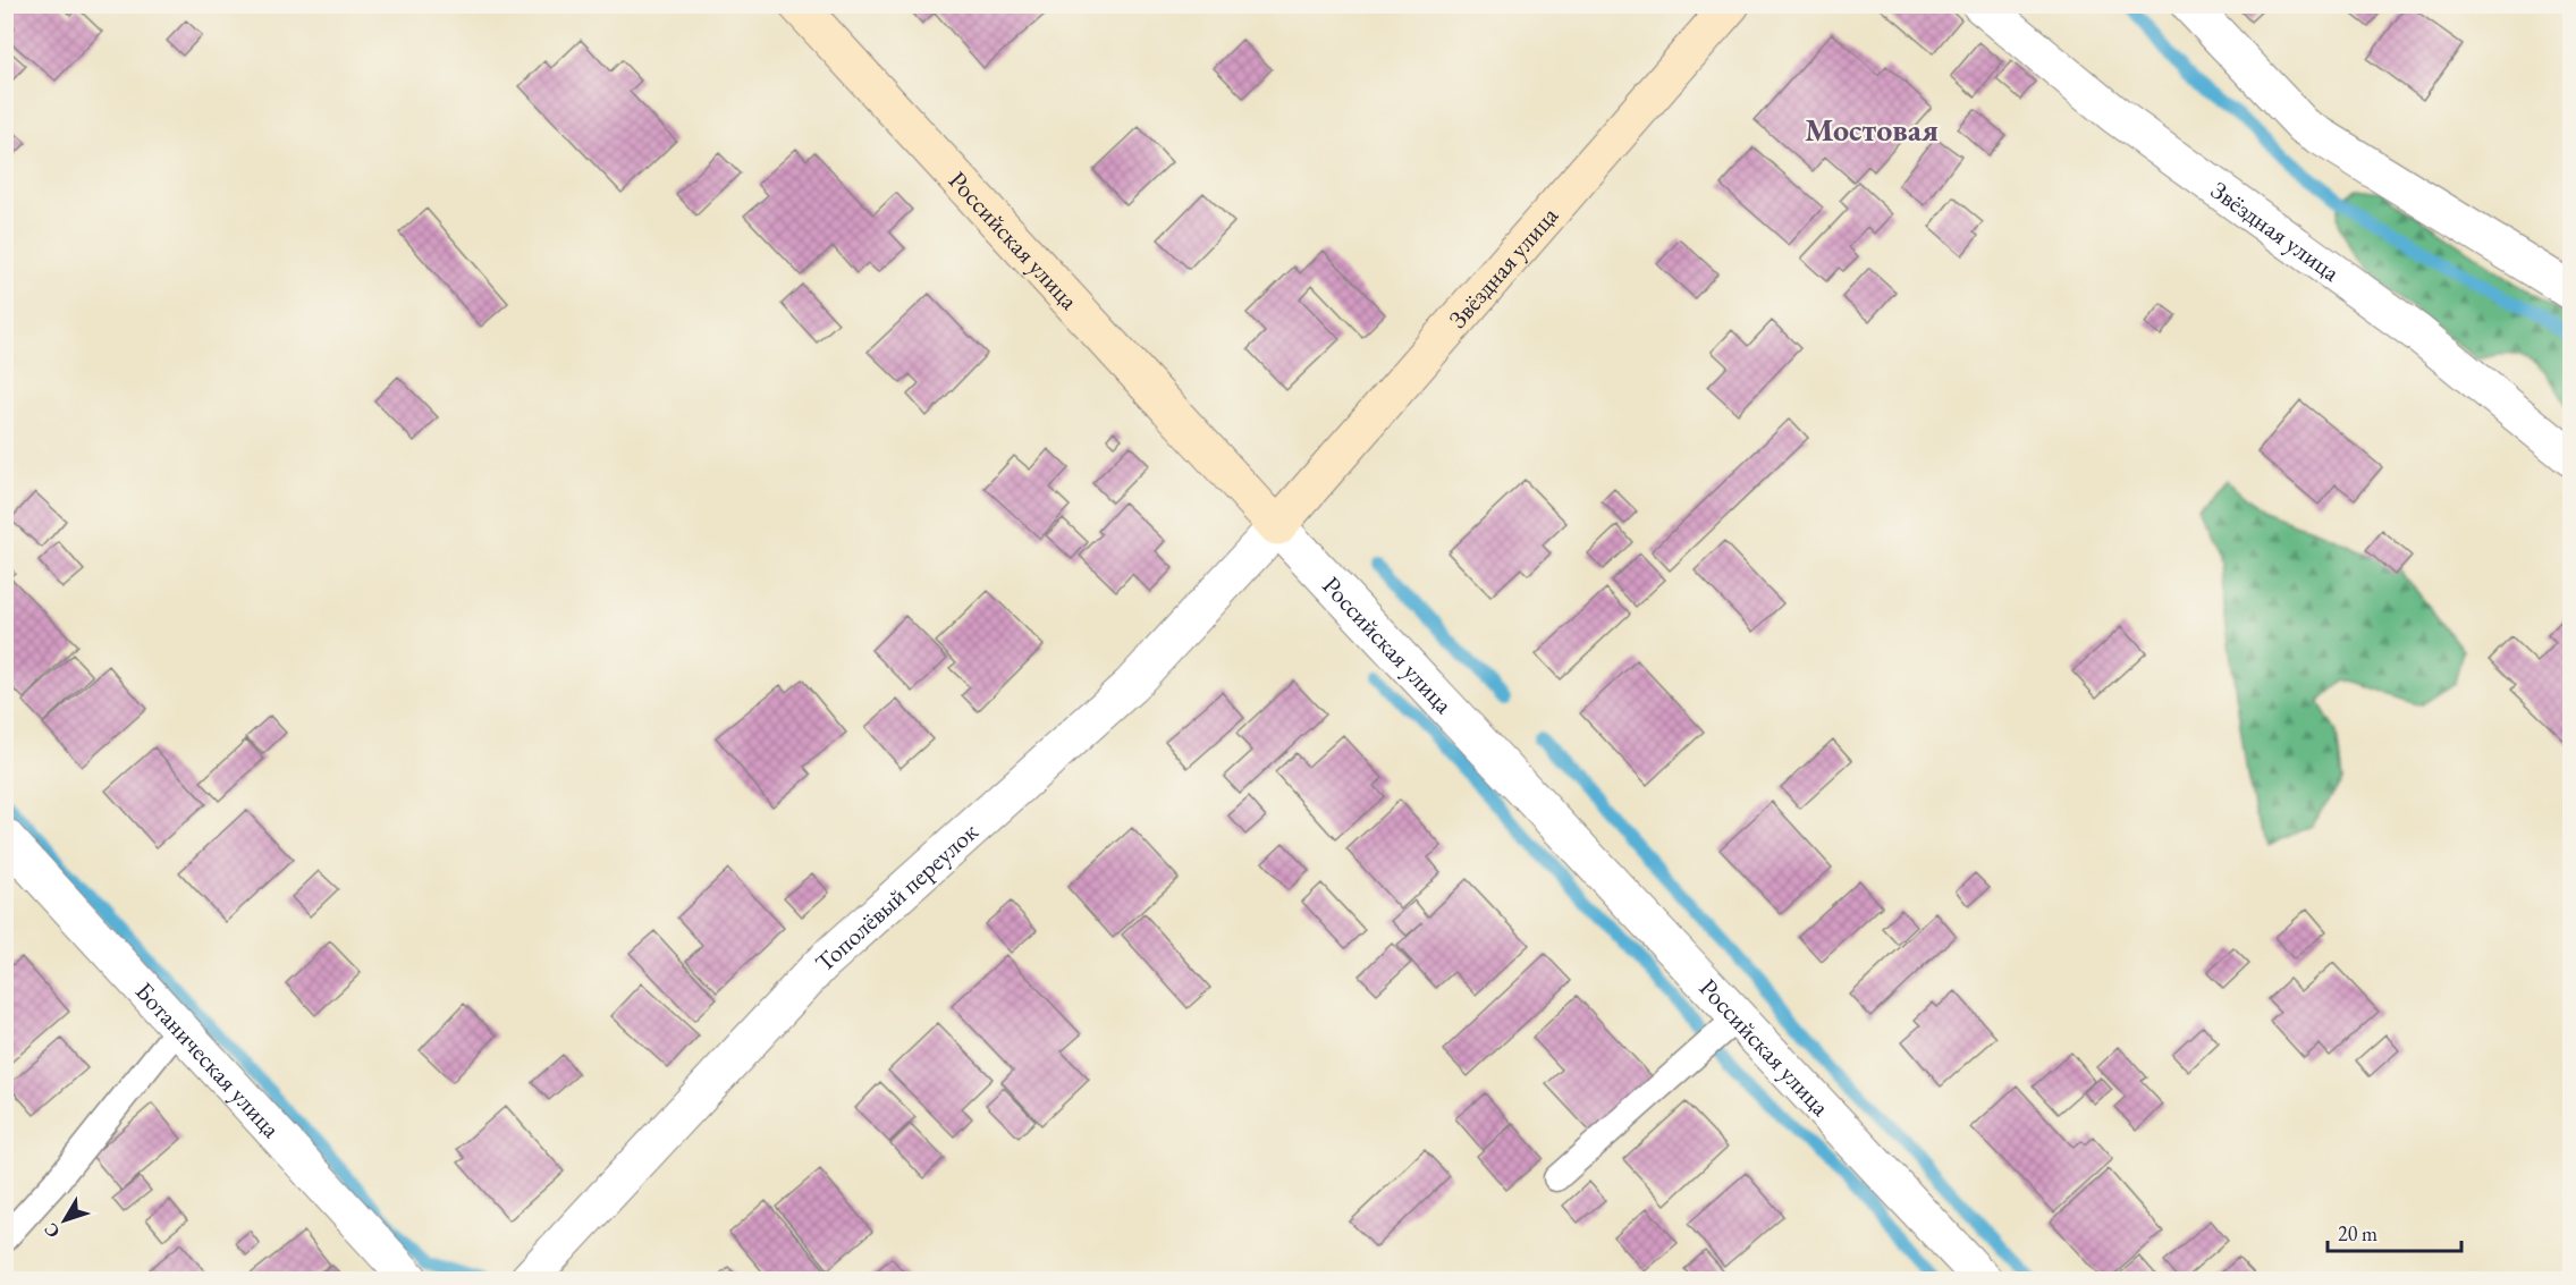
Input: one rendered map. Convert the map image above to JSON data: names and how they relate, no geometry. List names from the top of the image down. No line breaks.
{"streets":{"street":["Звёздная улица","Российская улица","Тополёвый переулок","Ботаническая улица"]},"crossings":[["Звёздная улица","Российская улица"],["Звёздная улица","Тополёвый переулок"],["Российская улица","Тополёвый переулок"]],"districts":["Мостовая"],"scale_bar":"20 m","north":"bottom left"}
